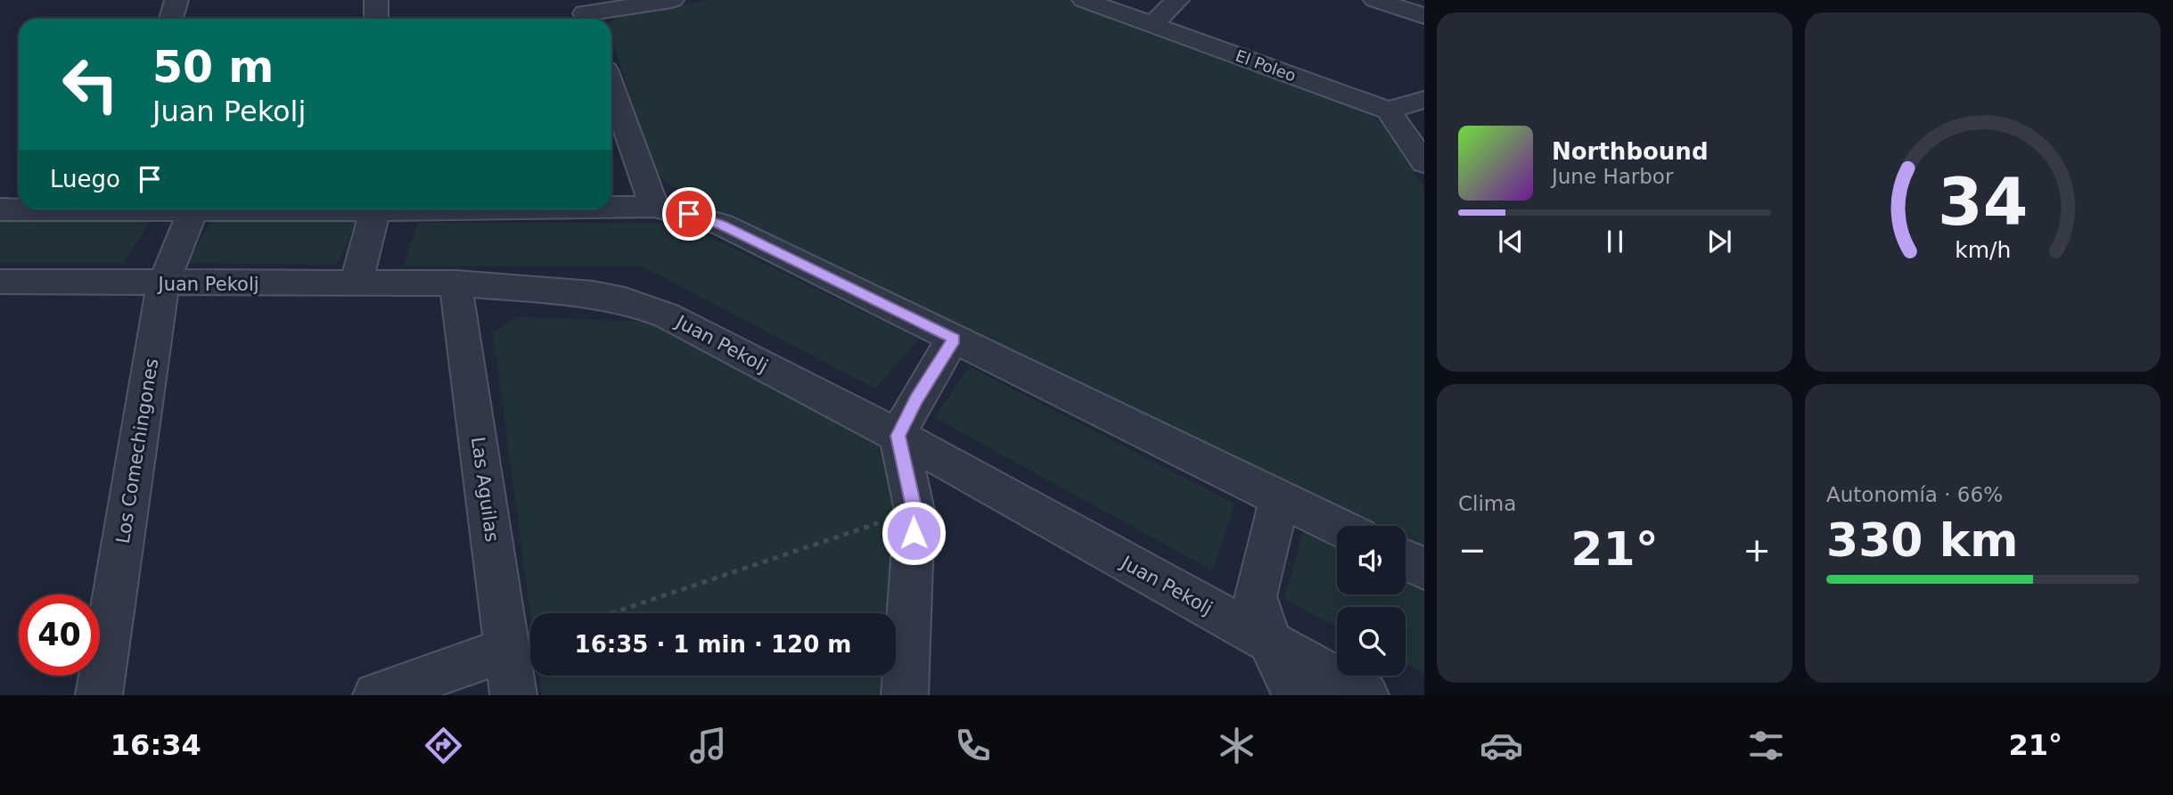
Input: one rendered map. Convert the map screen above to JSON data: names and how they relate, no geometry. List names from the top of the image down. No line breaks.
{"streets":{"street":["El Poleo","Juan Pekolj","Los Comechingones","Las Aguilas"]},"crossings":[["Juan Pekolj","Los Comechingones"],["Juan Pekolj","Las Aguilas"]],"page":{"turn":["50 m","Juan Pekolj"],"song":["Northbound","June Harbor"],"then":"Luego","tile":["Clima",["Autonomía · 66%","330 km"]],"heat":["−","21°","+"],"limit":"40","trip":"16:35 · 1 min · 120 m","tabs":["16:34","21°"],"gauge":["34","km/h"]}}
